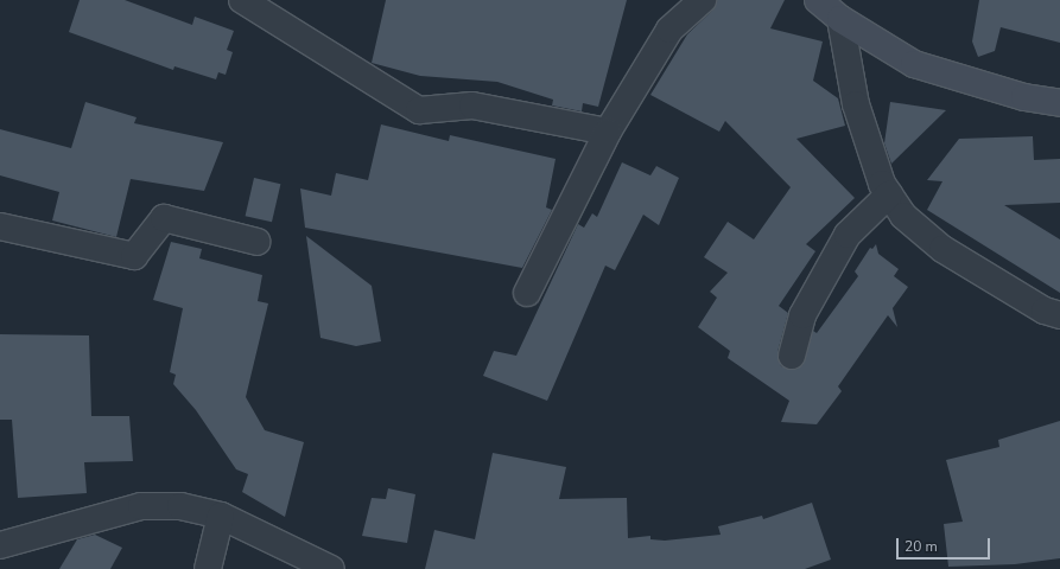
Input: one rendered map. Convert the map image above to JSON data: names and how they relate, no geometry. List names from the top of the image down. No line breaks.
{"scale_bar":"20 m"}
